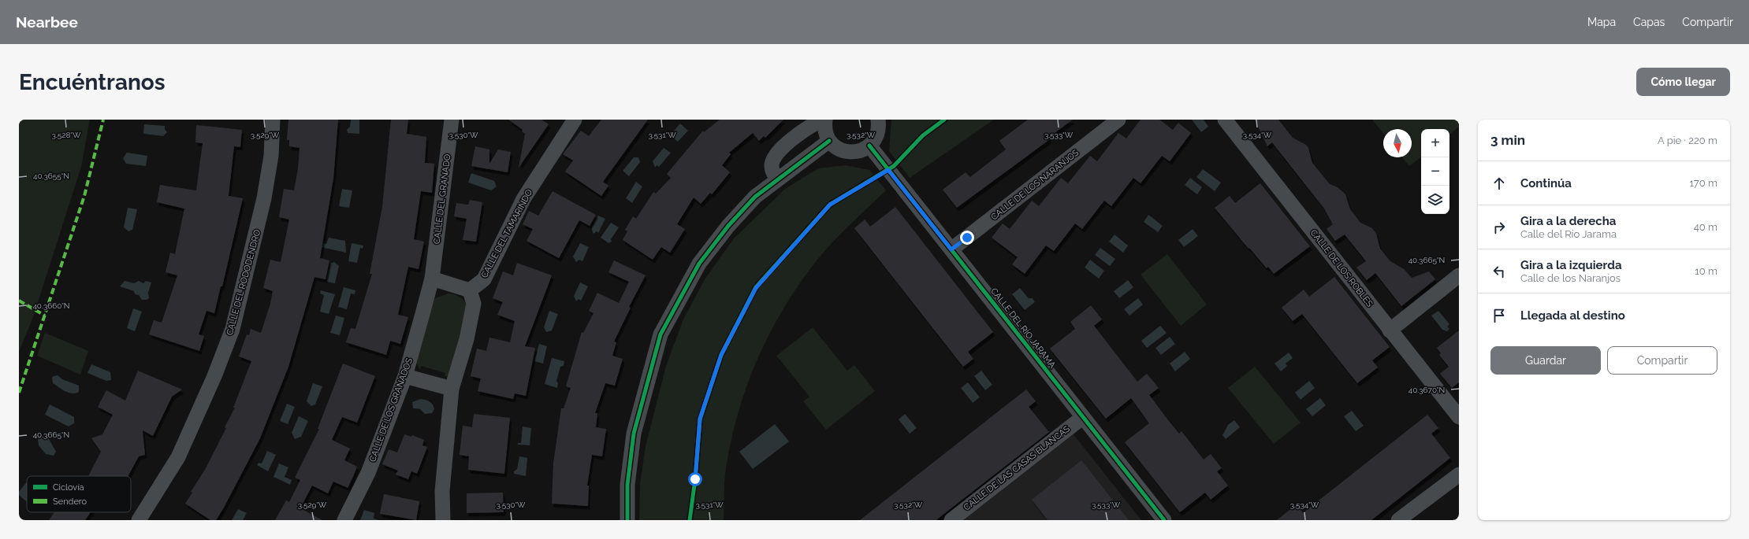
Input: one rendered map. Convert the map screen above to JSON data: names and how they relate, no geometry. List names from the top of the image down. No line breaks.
{"streets":{"street":["CALLE DE LOS NARANJOS","CALLE DEL GRANADO","CALLE DEL TAMARINDO","CALLE DE LOS ROBLES","CALLE DEL RODODENDRO","CALLE DEL RÍO JARAMA","CALLE DE LOS GRANADOS","CALLE DE LAS CASAS BLANCAS"]},"crossings":[["CALLE DE LOS NARANJOS","CALLE DEL RÍO JARAMA"],["CALLE DEL GRANADO","CALLE DE LOS GRANADOS"],["CALLE DEL RÍO JARAMA","CALLE DE LAS CASAS BLANCAS"]],"legend":["Ciclovía","Sendero"],"north":"bottom","page":{"header":"Nearbee","nav":["Mapa","Capas","Compartir"],"buttons":["Cómo llegar",["Guardar","Compartir"]],"title":"Encuéntranos","heading":["3 min","A pie · 220 m"],"map_buttons":["+","−"],"list":[["Continúa","170 m"],["Gira a la derecha","Calle del Río Jarama","40 m"],["Gira a la izquierda","Calle de los Naranjos","10 m"],"Llegada al destino"]},"coordinates":["3.531°W","3.528°W","3.529°W","3.530°W","3.532°W","3.533°W","3.534°W","40.3655°N","40.3665°N","40.3660°N","40.3670°N"]}
